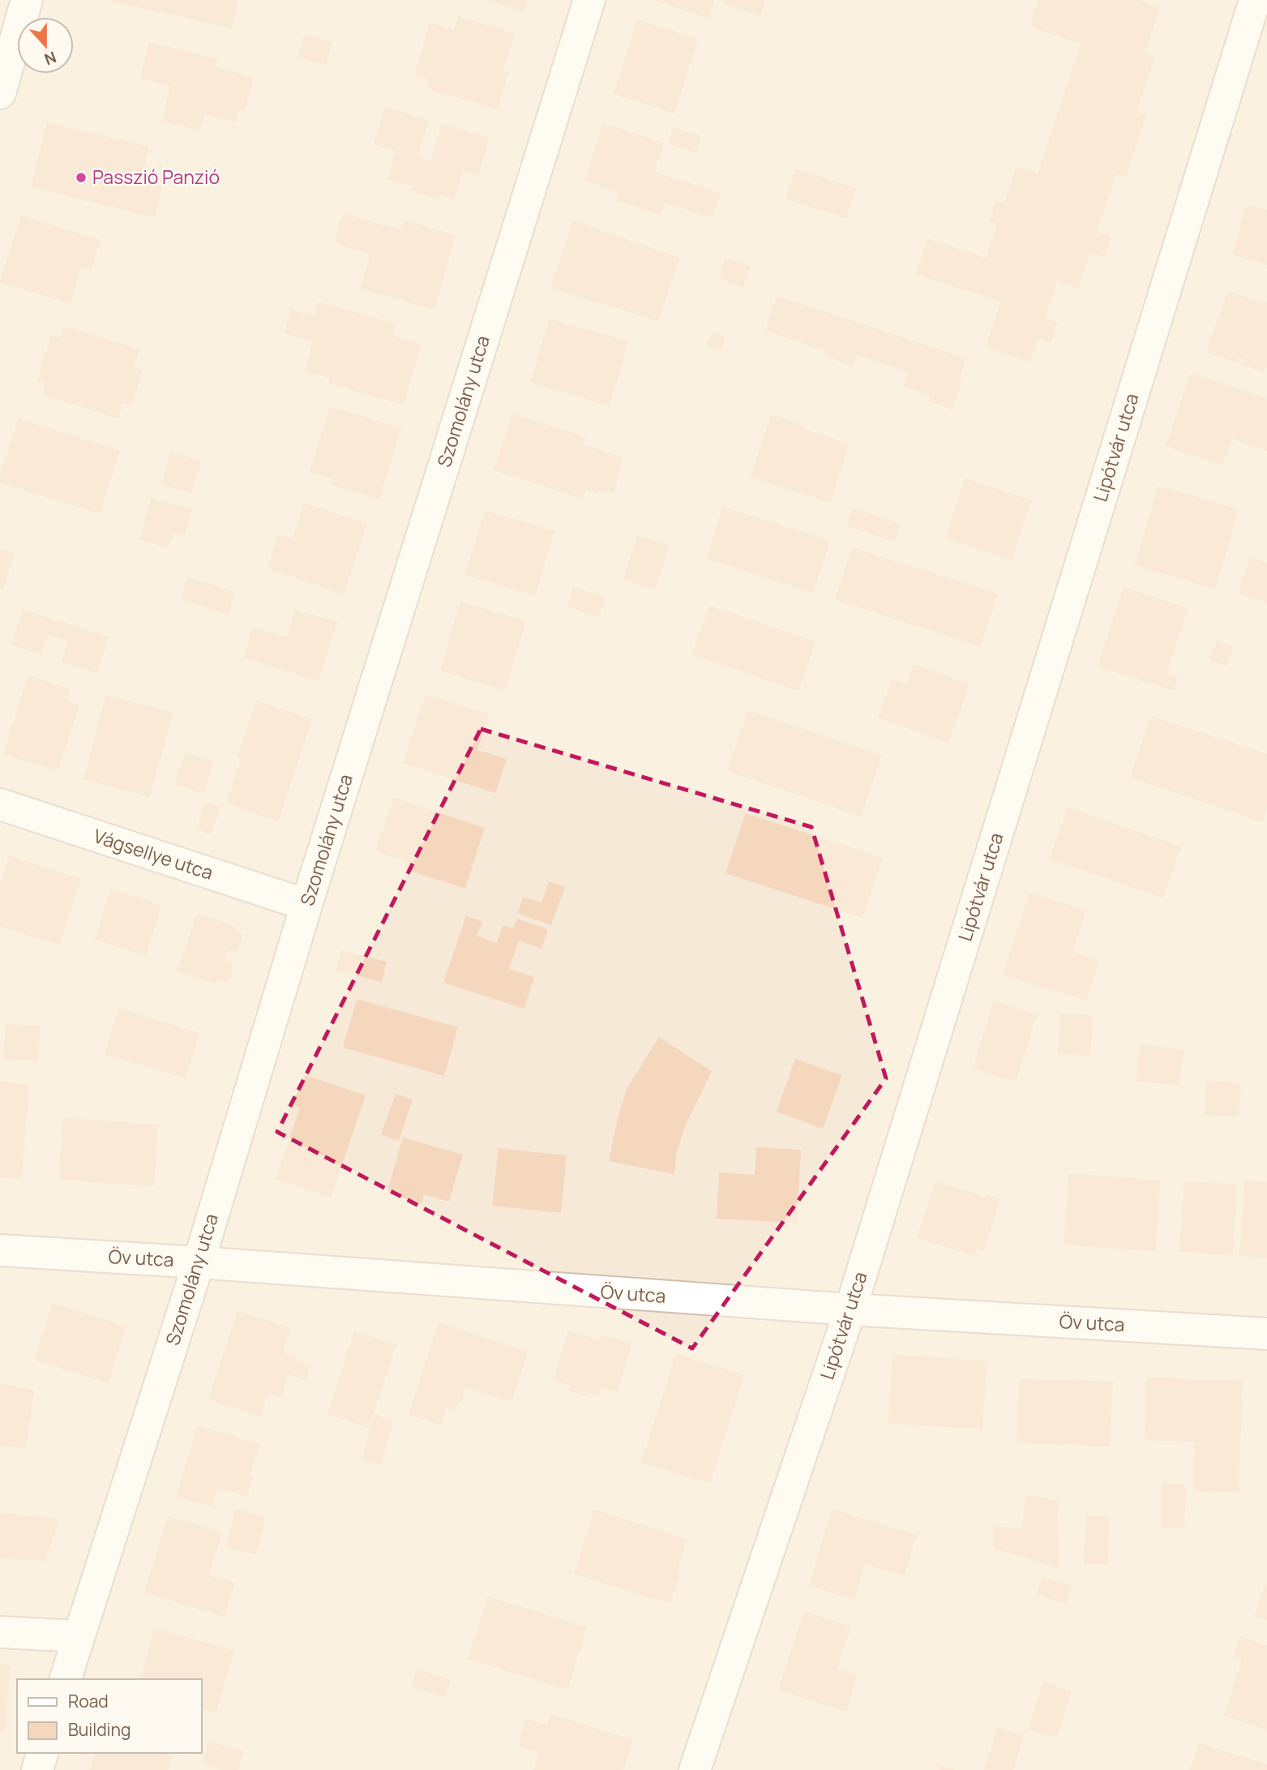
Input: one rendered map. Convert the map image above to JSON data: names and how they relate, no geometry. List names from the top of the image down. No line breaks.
{"streets":{"street":["Szomolány utca","Lipótvár utca","Vágsellye utca","Öv utca"]},"crossings":[["Szomolány utca","Vágsellye utca"],["Szomolány utca","Öv utca"],["Lipótvár utca","Öv utca"]],"places":["Passzió Panzió"],"legend":["Road","Building"],"north":"bottom"}
